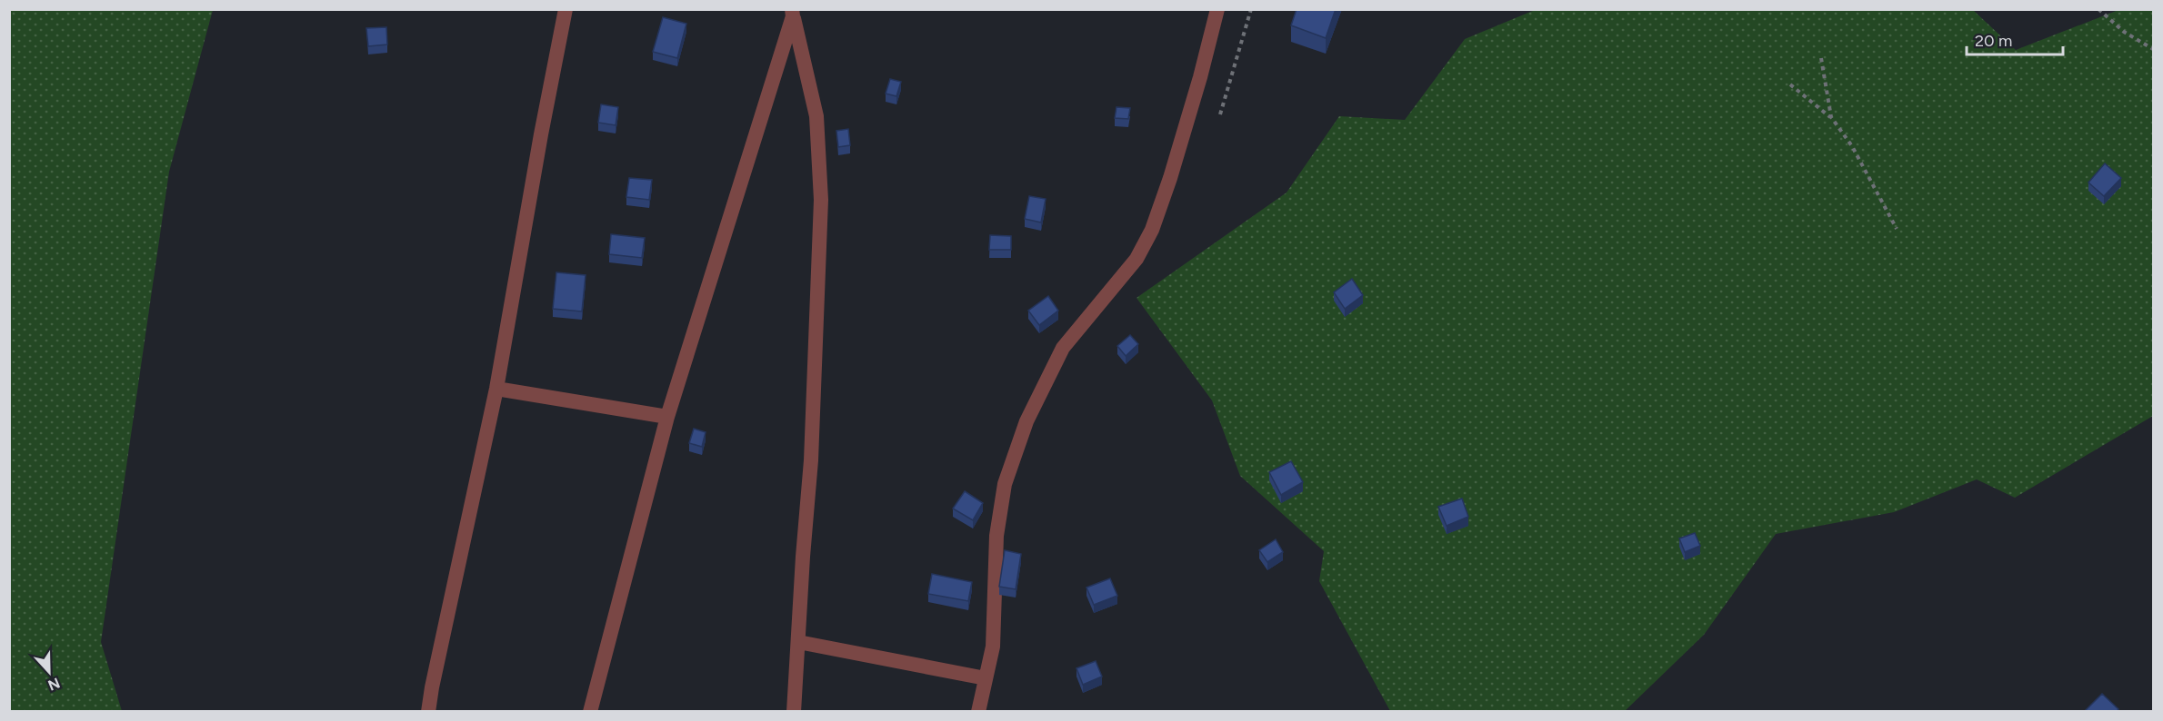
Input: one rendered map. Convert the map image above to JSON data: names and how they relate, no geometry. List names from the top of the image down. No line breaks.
{"scale_bar":"20 m","north":"bottom"}
